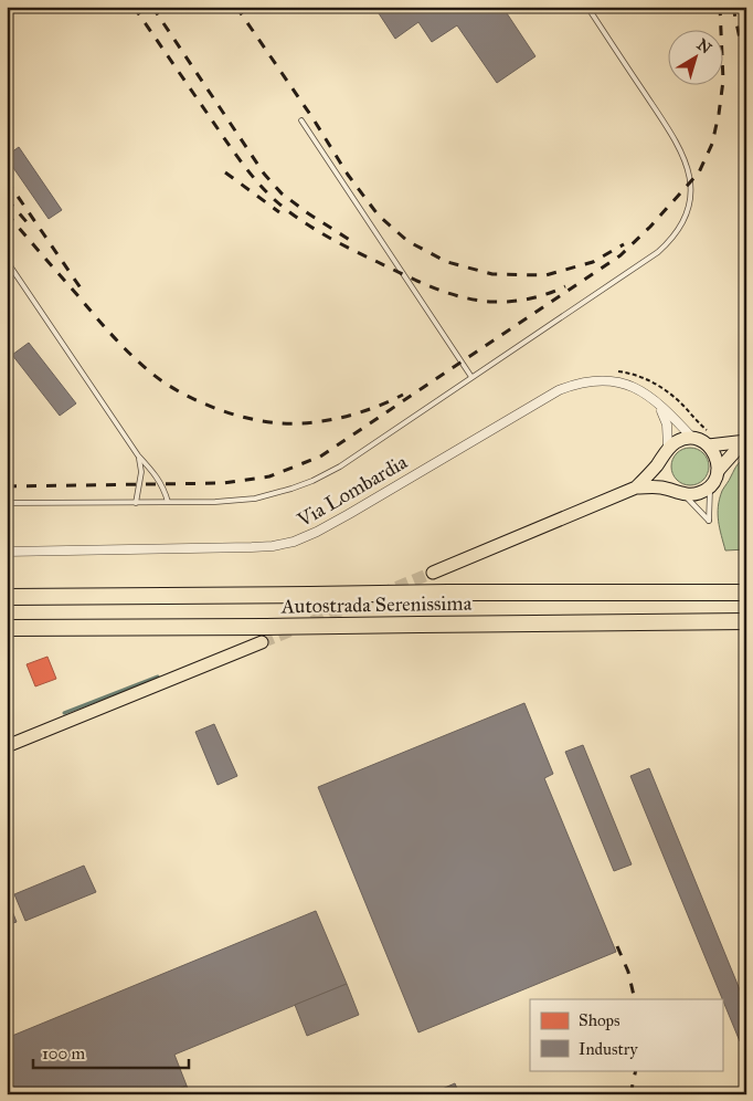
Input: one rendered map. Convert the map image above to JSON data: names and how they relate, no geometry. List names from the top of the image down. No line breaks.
{"streets":{"highway":["Autostrada Serenissima"],"street":["Via Lombardia"]},"legend":["Shops","Industry"],"scale_bar":"100 m","north":"top right"}
